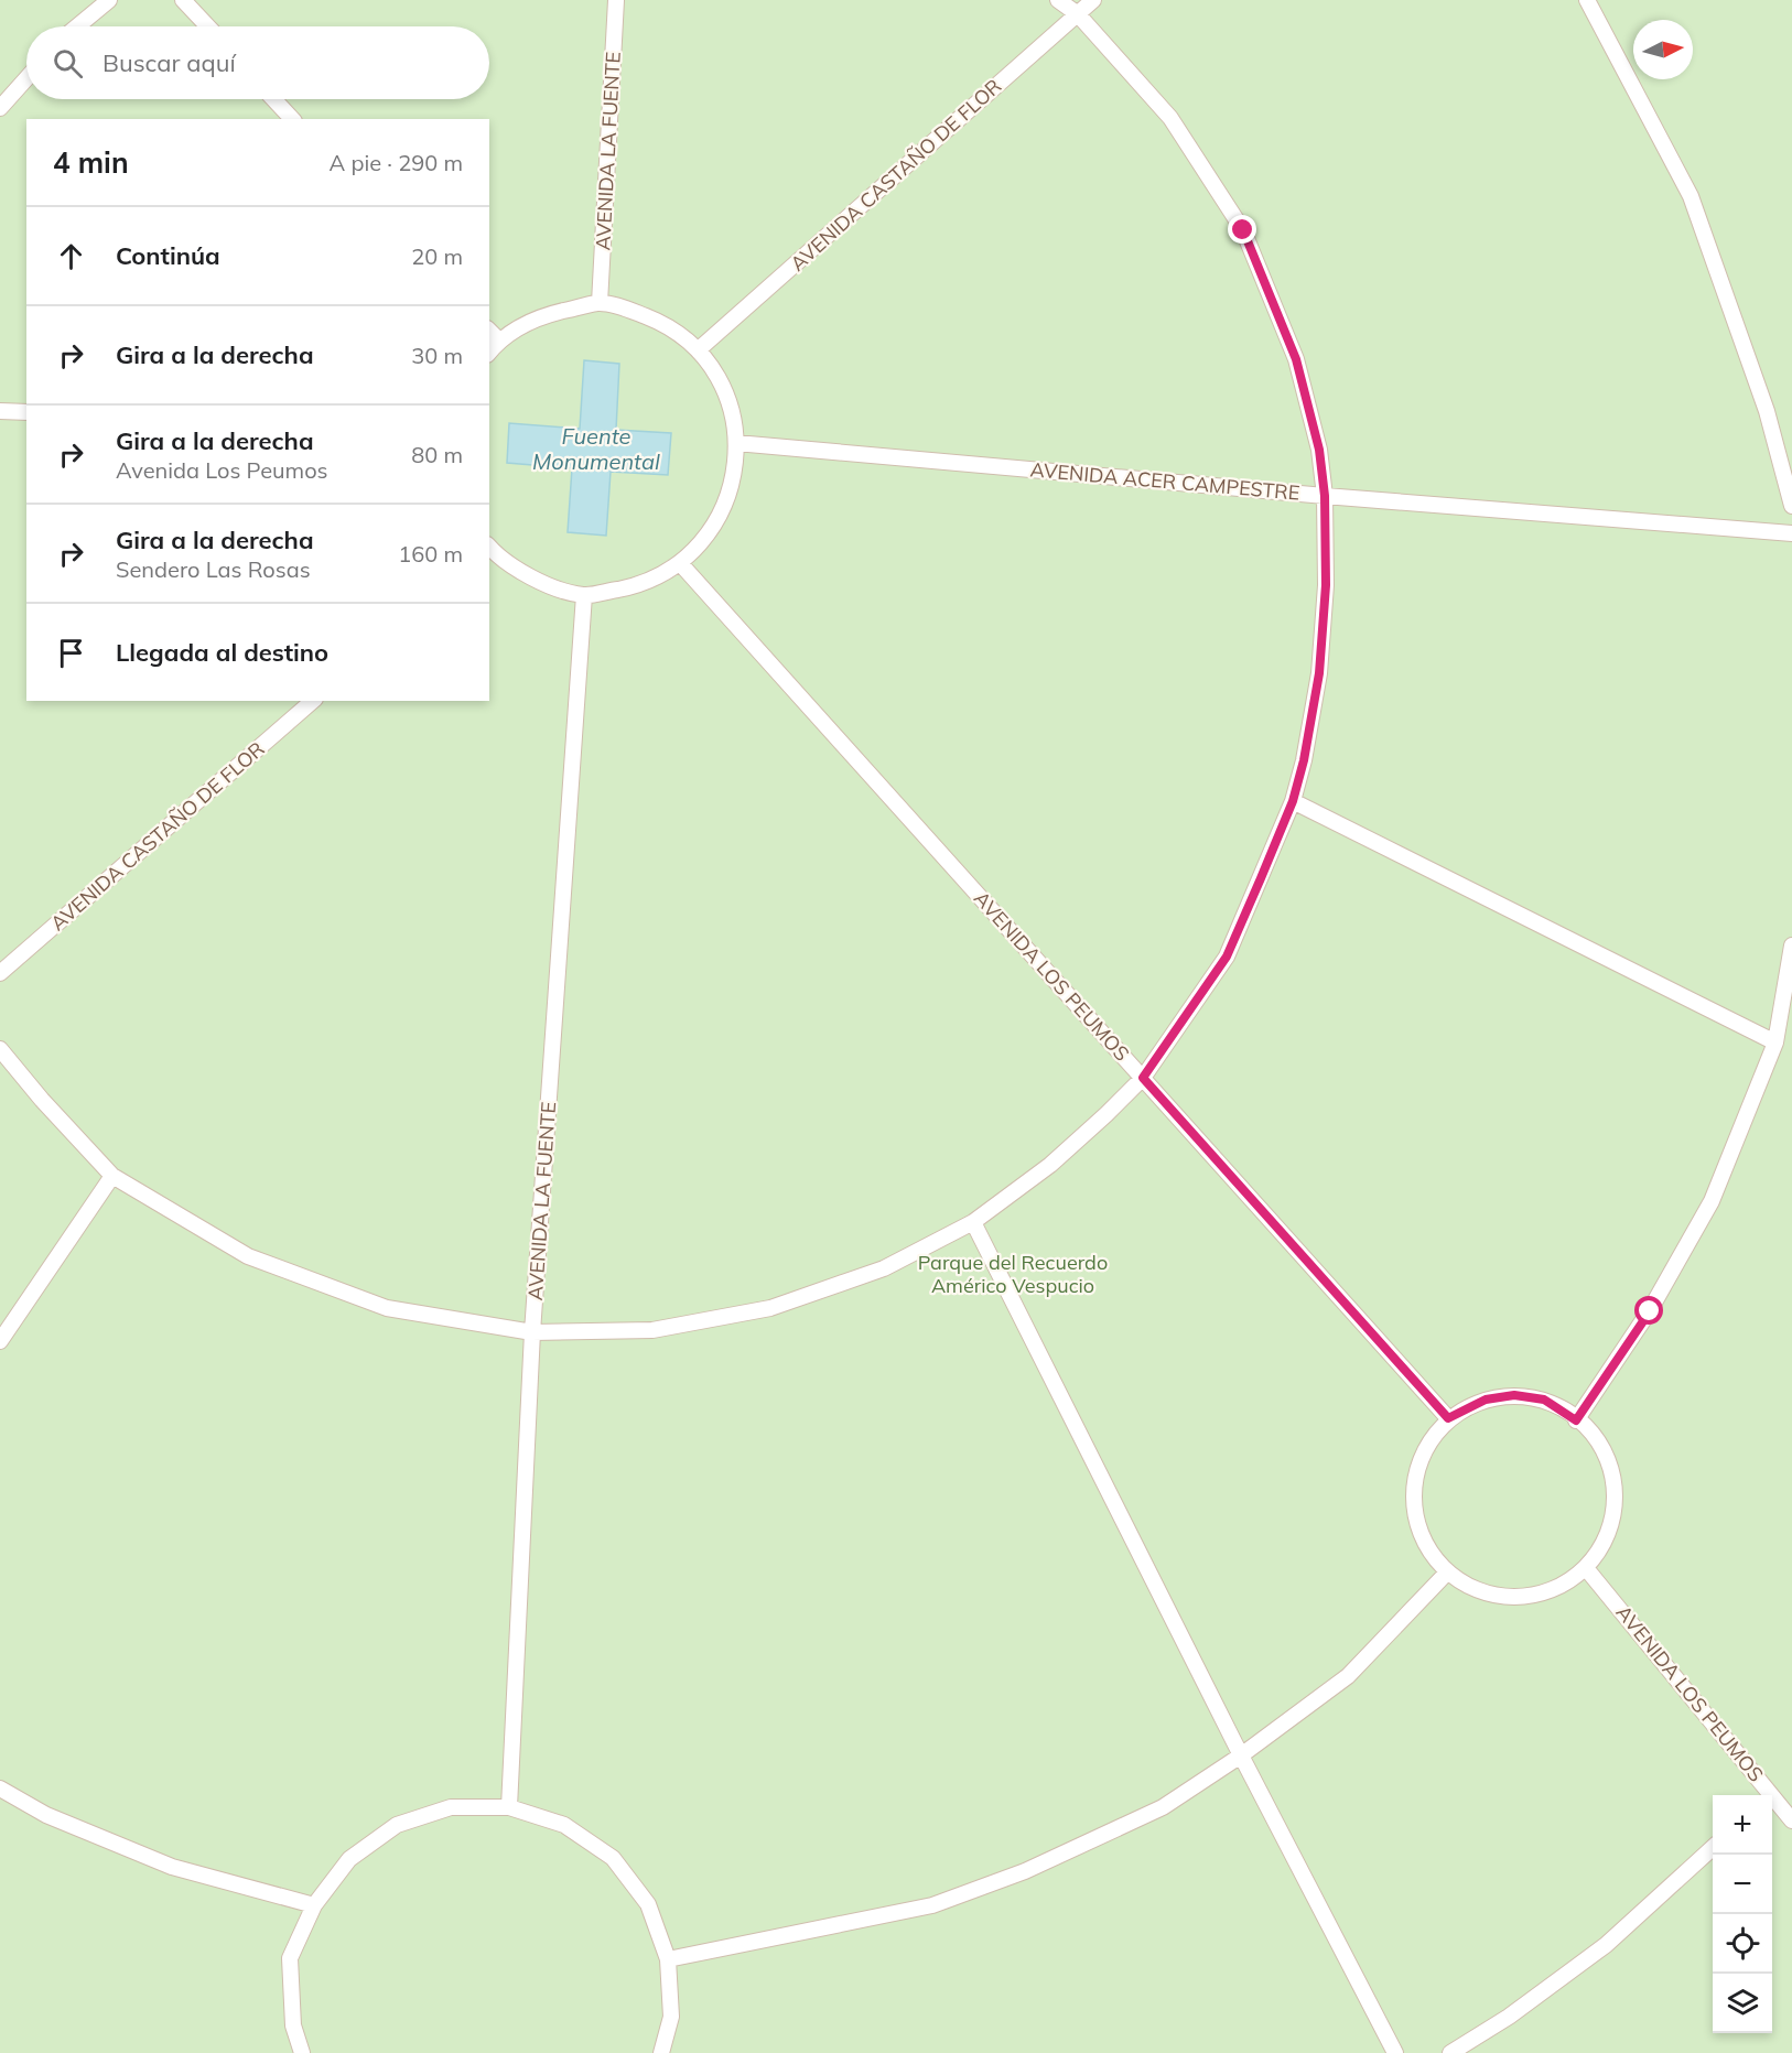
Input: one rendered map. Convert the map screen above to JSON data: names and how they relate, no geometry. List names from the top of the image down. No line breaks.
{"streets":{"lane":["AVENIDA LA FUENTE","AVENIDA CASTAÑO DE FLOR","AVENIDA ACER CAMPESTRE","AVENIDA LOS PEUMOS"]},"water":["Fuente Monumental"],"parks":["Parque del Recuerdo Américo Vespucio"],"north":"right","page":{"search":"Buscar aquí","heading":["4 min","A pie · 290 m"],"list":[["Continúa","20 m"],["Gira a la derecha","30 m"],["Gira a la derecha","Avenida Los Peumos","80 m"],["Gira a la derecha","Sendero Las Rosas","160 m"],"Llegada al destino"],"map_buttons":["+","−"]}}
